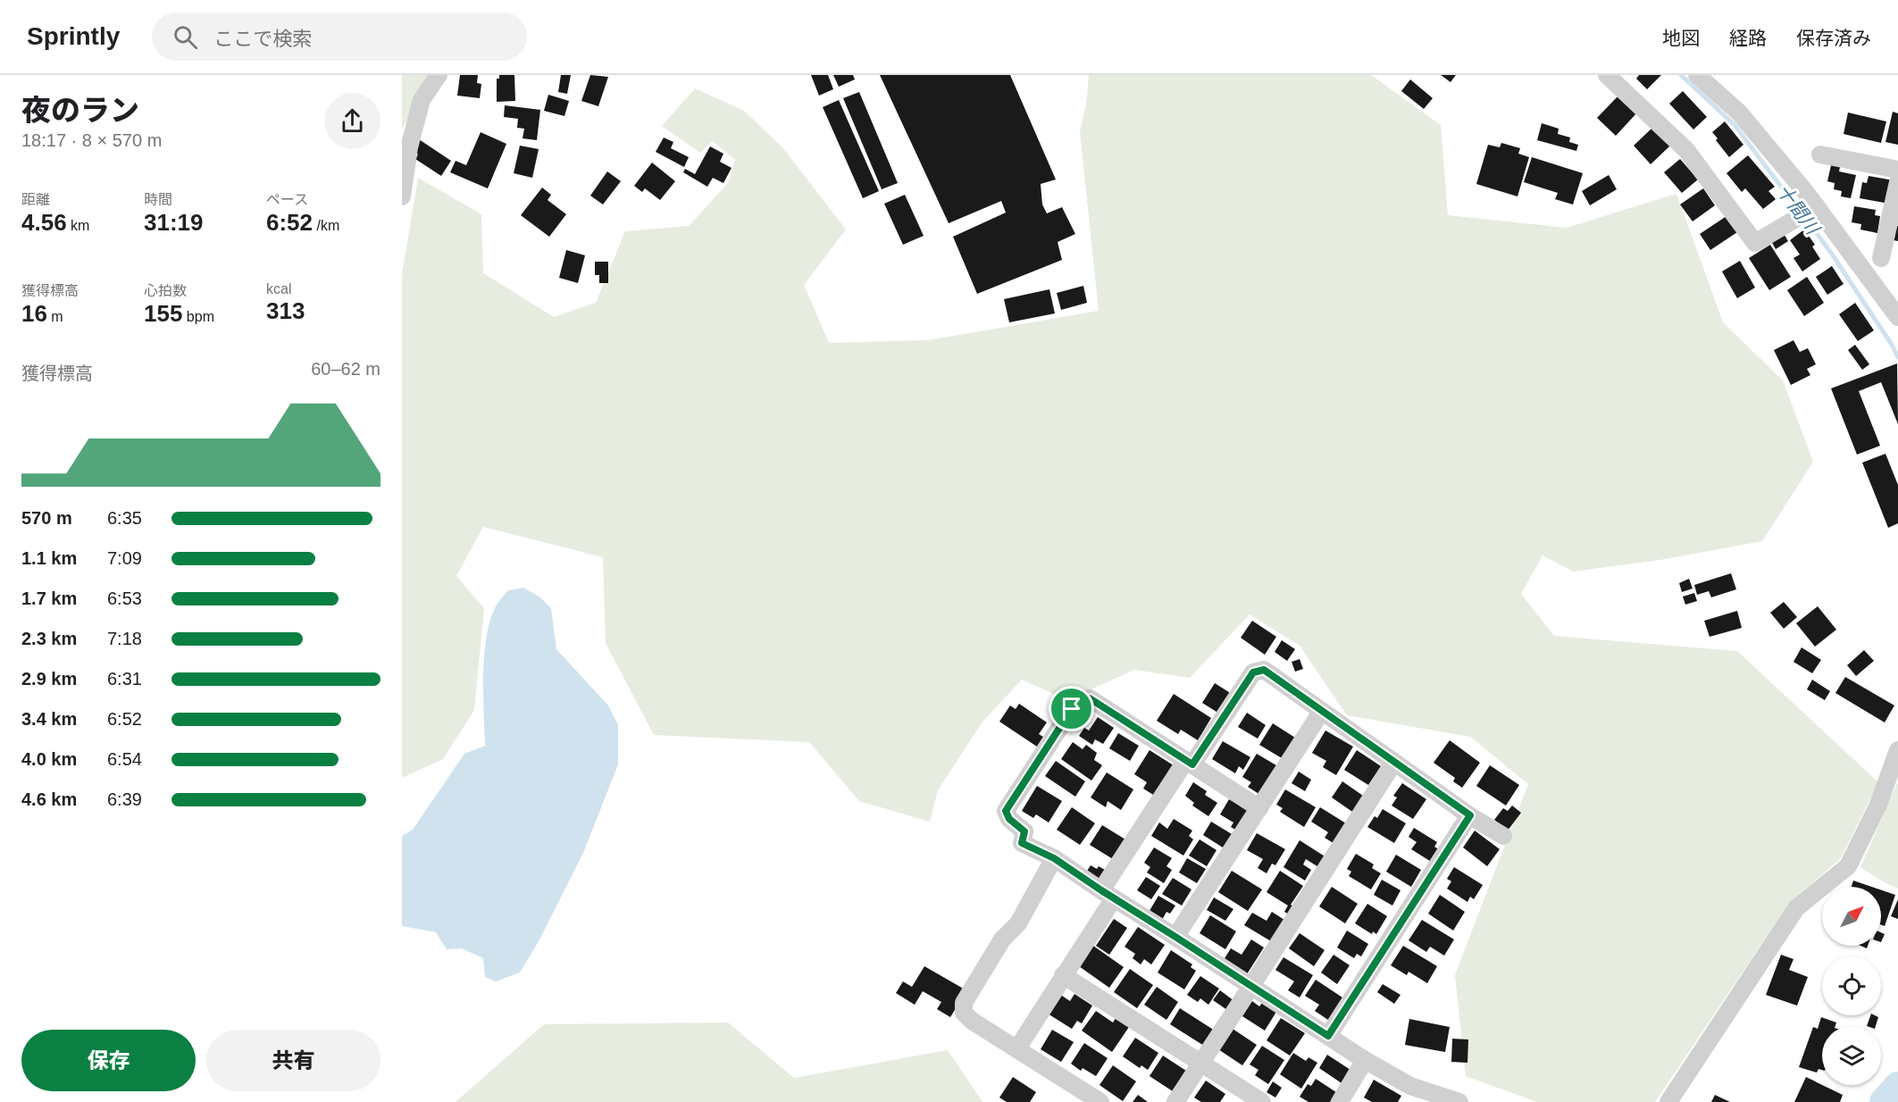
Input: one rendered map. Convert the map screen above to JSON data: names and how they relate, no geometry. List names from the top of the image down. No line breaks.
{"water":["十間川"],"north":"top right","page":{"header":"Sprintly","search":"ここで検索","nav":["地図","経路","保存済み"],"heading":["夜のラン","18:17 · 8 × 570 m"],"stats":[["距離","4.56 km"],["時間","31:19"],["ペース","6:52 /km"],["獲得標高","16 m"],["心拍数","155 bpm"],["kcal","313"]],"chart":["獲得標高","60–62 m"],"list":[{"name":"570 m","note":"6:35"},{"name":"1.1 km","note":"7:09"},{"name":"1.7 km","note":"6:53"},{"name":"2.3 km","note":"7:18"},{"name":"2.9 km","note":"6:31"},{"name":"3.4 km","note":"6:52"},{"name":"4.0 km","note":"6:54"},{"name":"4.6 km","note":"6:39"}],"buttons":["保存","共有"]}}
